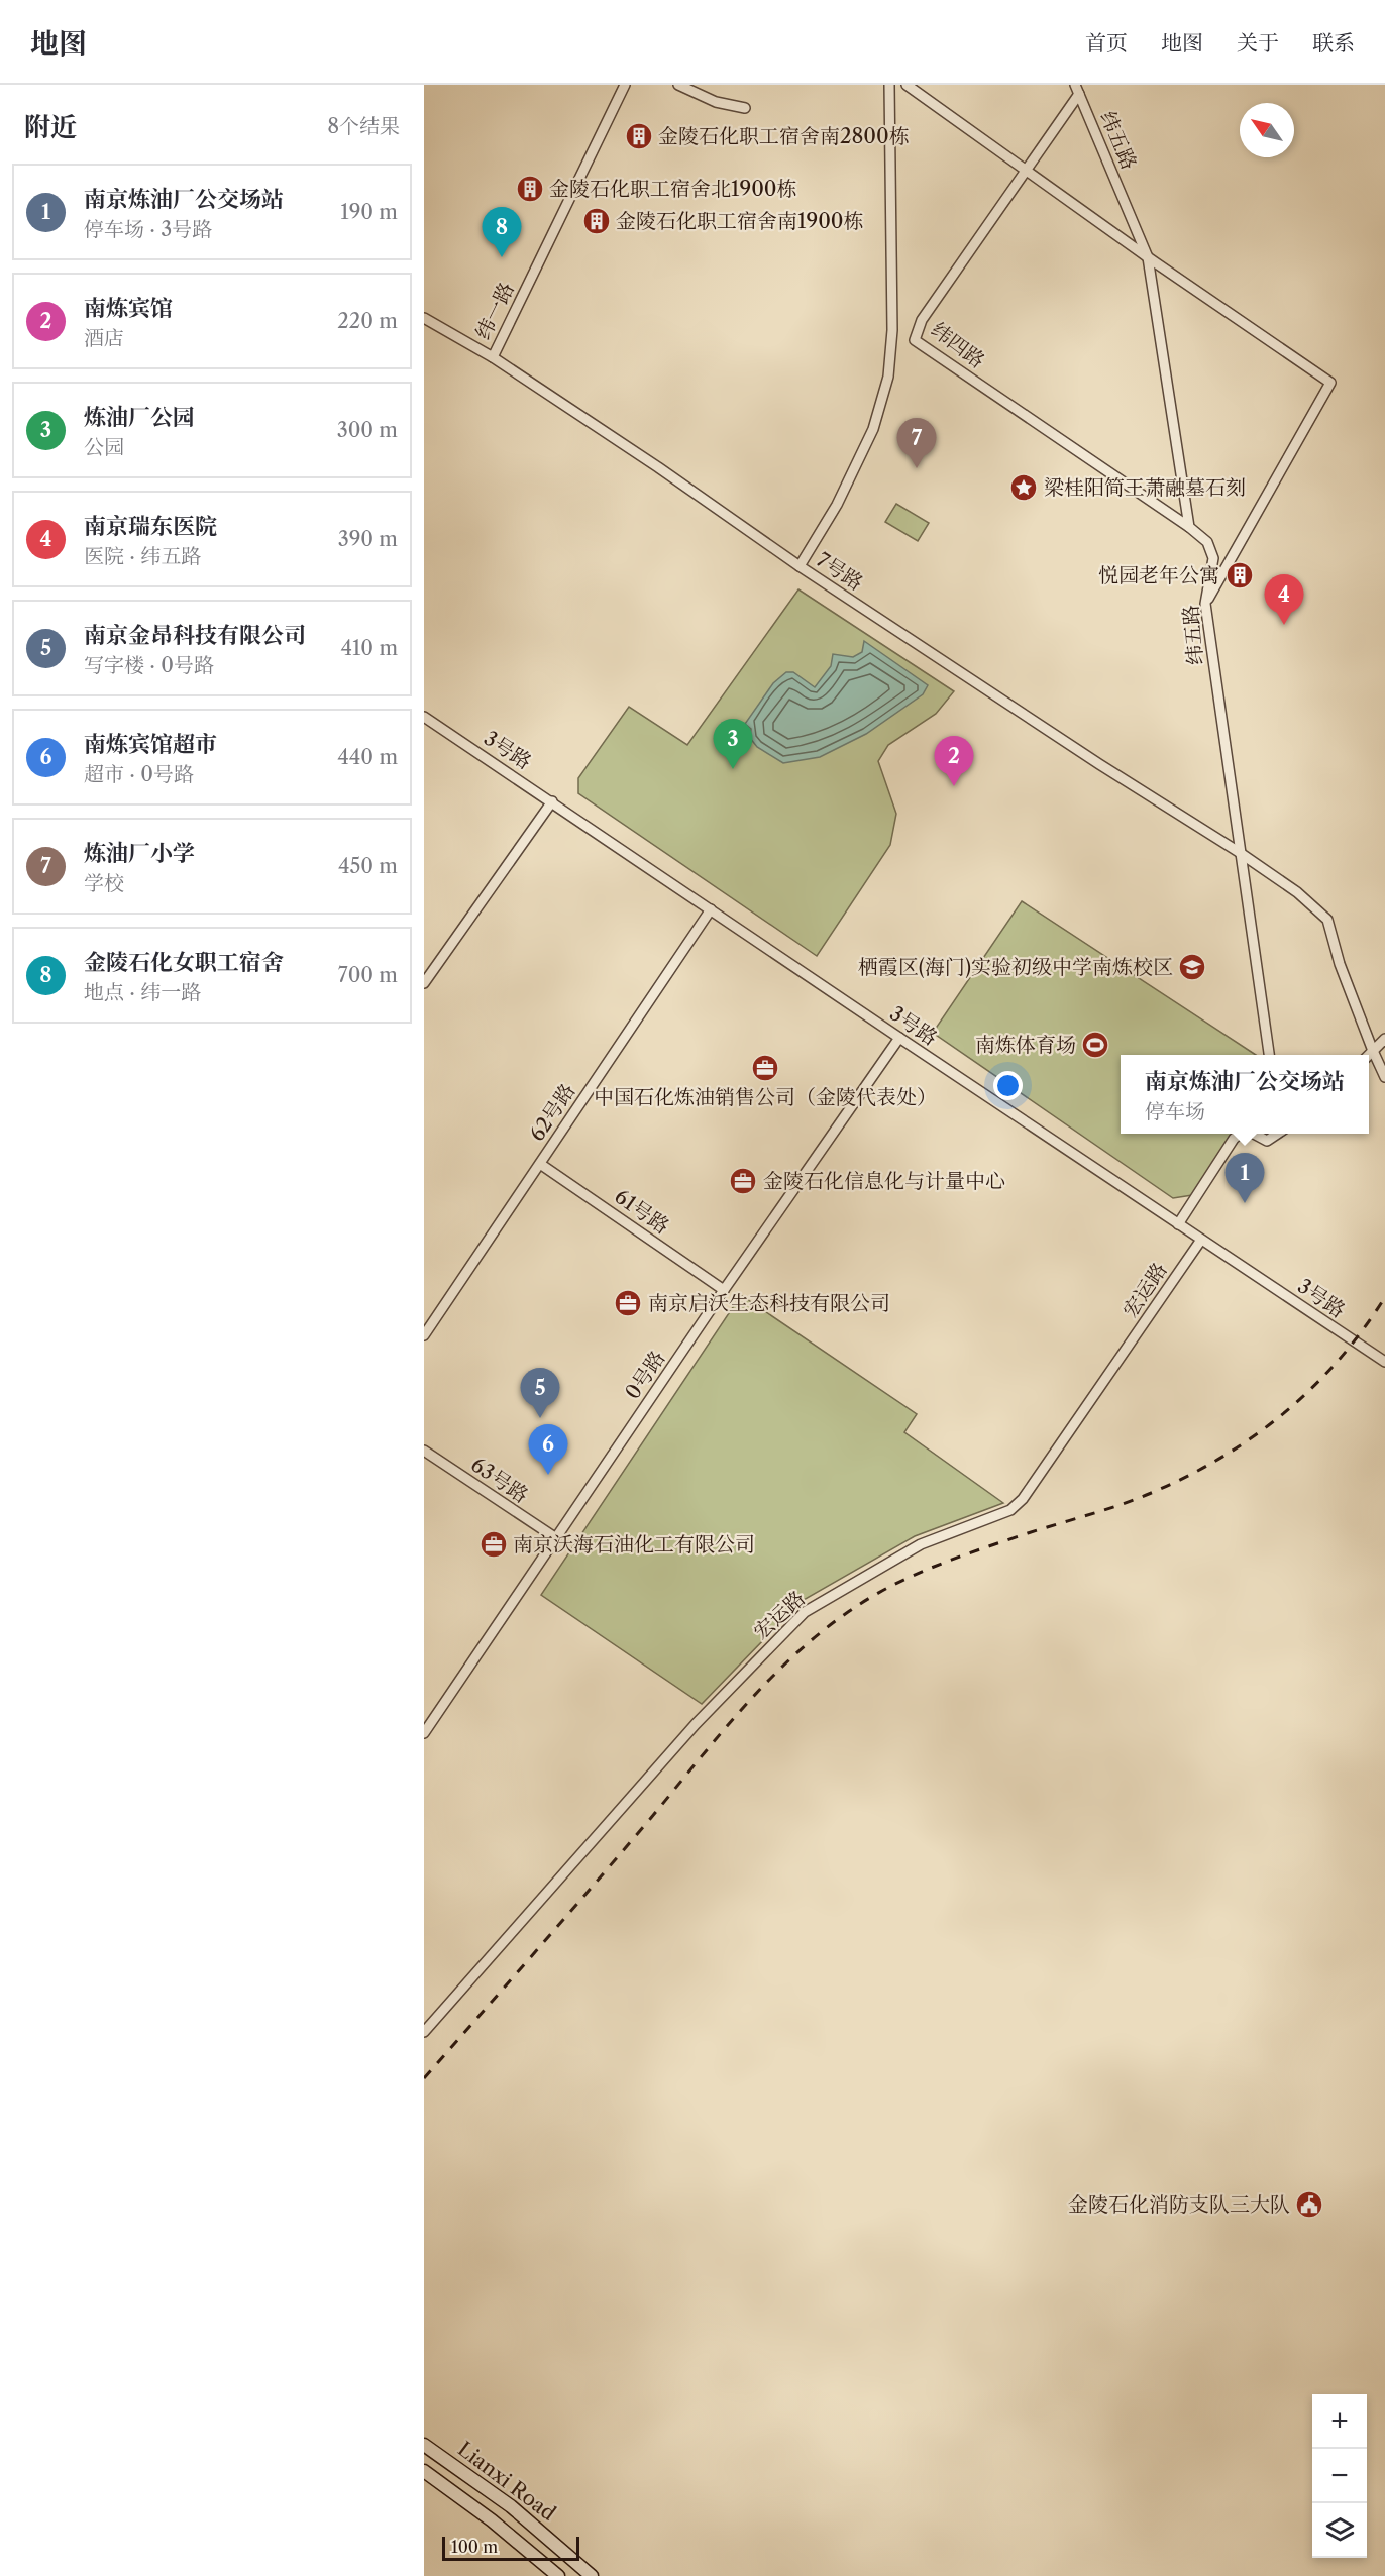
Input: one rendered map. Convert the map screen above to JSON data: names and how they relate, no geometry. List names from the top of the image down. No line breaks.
{"streets":{"main road":["Lianxi Road"],"street":["纬五路","纬一路","纬四路","7号路","3号路","62号路","61号路","宏运路","0号路","63号路"]},"crossings":[["纬五路","纬四路"],["纬五路","7号路"],["纬一路","7号路"],["3号路","62号路"],["3号路","宏运路"],["3号路","0号路"],["62号路","61号路"],["61号路","0号路"],["0号路","63号路"]],"places":{"building":["金陵石化职工宿舍南2800栋","金陵石化职工宿舍北1900栋","金陵石化职工宿舍南1900栋","悦园老年公寓"],"place":["梁桂阳简王萧融墓石刻"],"school or university":["栖霞区(海门)实验初级中学南炼校区"],"sports":["南炼体育场"],"office":["中国石化炼油销售公司（金陵代表处）","金陵石化信息化与计量中心","南京启沃生态科技有限公司","南京沃海石油化工有限公司"],"public building":["金陵石化消防支队三大队"]},"scale_bar":"100 m","north":"top left","page":{"header":"地图","nav":["首页","地图","关于","联系"],"heading":["附近","8个结果"],"list":[{"mark":"1","name":"南京炼油厂公交场站","note":"停车场 · 3号路","value":"190 m"},{"mark":"2","name":"南炼宾馆","note":"酒店","value":"220 m"},{"mark":"3","name":"炼油厂公园","note":"公园","value":"300 m"},{"mark":"4","name":"南京瑞东医院","note":"医院 · 纬五路","value":"390 m"},{"mark":"5","name":"南京金昂科技有限公司","note":"写字楼 · 0号路","value":"410 m"},{"mark":"6","name":"南炼宾馆超市","note":"超市 · 0号路","value":"440 m"},{"mark":"7","name":"炼油厂小学","note":"学校","value":"450 m"},{"mark":"8","name":"金陵石化女职工宿舍","note":"地点 · 纬一路","value":"700 m"}],"pins":["8","7","4","3","2","1","5","6"],"popup":["南京炼油厂公交场站","停车场"],"map_buttons":["+","−"],"scale":"100 m"}}
